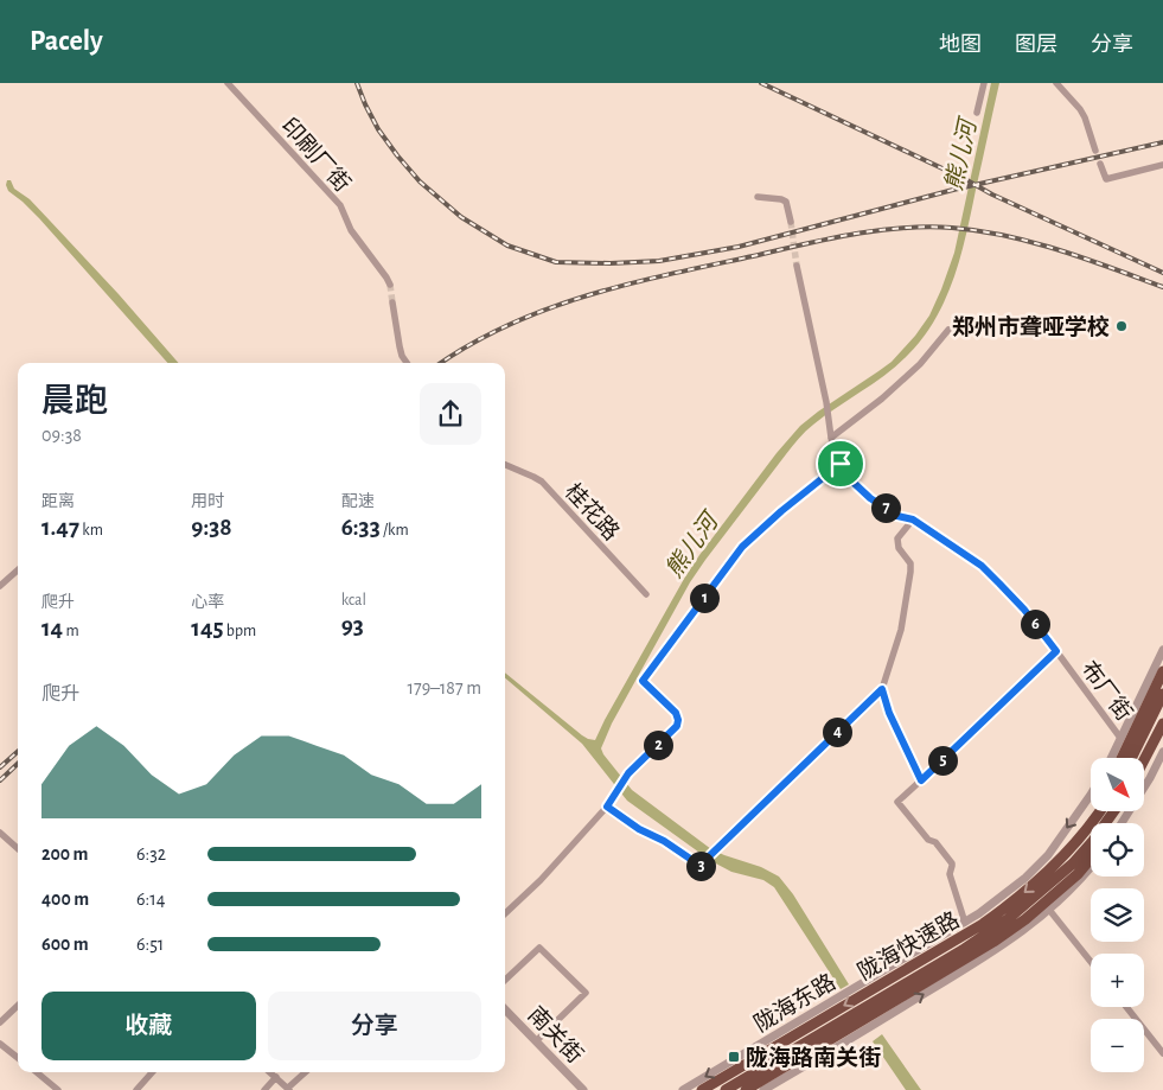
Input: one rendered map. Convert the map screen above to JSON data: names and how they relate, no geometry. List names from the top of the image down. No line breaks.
{"streets":{"highway":["陇海快速路"],"street":["印刷厂街","桂花路","布厂街","陇海东路","南关街"]},"water":["熊儿河"],"places":{"other":["郑州市聋哑学校"],"transit":["陇海路南关街"]},"north":"bottom right","page":{"header":"Pacely","nav":["地图","图层","分享"],"heading":["晨跑","09:38"],"stats":[["距离","1.47 km"],["用时","9:38"],["配速","6:33 /km"],["爬升","14 m"],["心率","145 bpm"],["kcal","93"]],"pins":["7","1","6","4","2","5","3"],"chart":["爬升","179–187 m"],"map_buttons":["+","−"],"list":[{"name":"200 m","note":"6:32"},{"name":"400 m","note":"6:14"},{"name":"600 m","note":"6:51"}],"buttons":["收藏","分享"]}}
